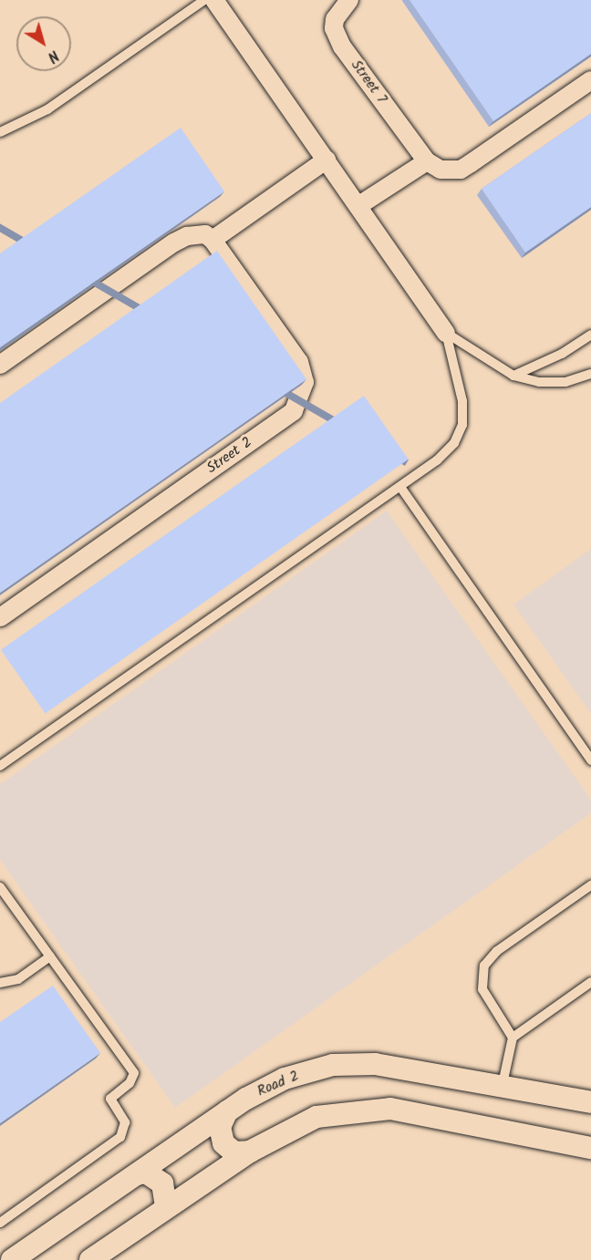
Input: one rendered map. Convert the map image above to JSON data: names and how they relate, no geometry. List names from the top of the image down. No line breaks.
{"streets":{"street":["Street 7","Street 2","Road 2"]},"north":"bottom right"}
